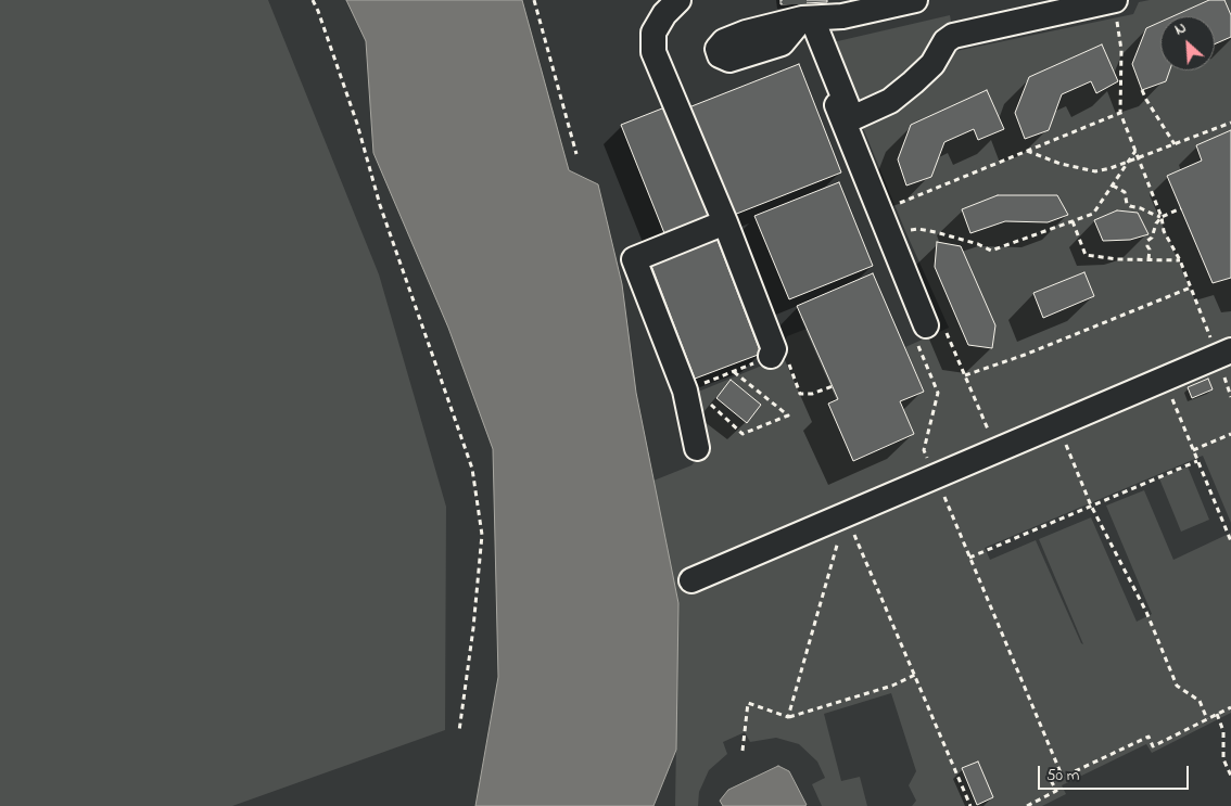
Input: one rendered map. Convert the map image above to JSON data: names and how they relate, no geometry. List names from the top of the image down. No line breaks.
{"scale_bar":"50 m","north":"top left"}
